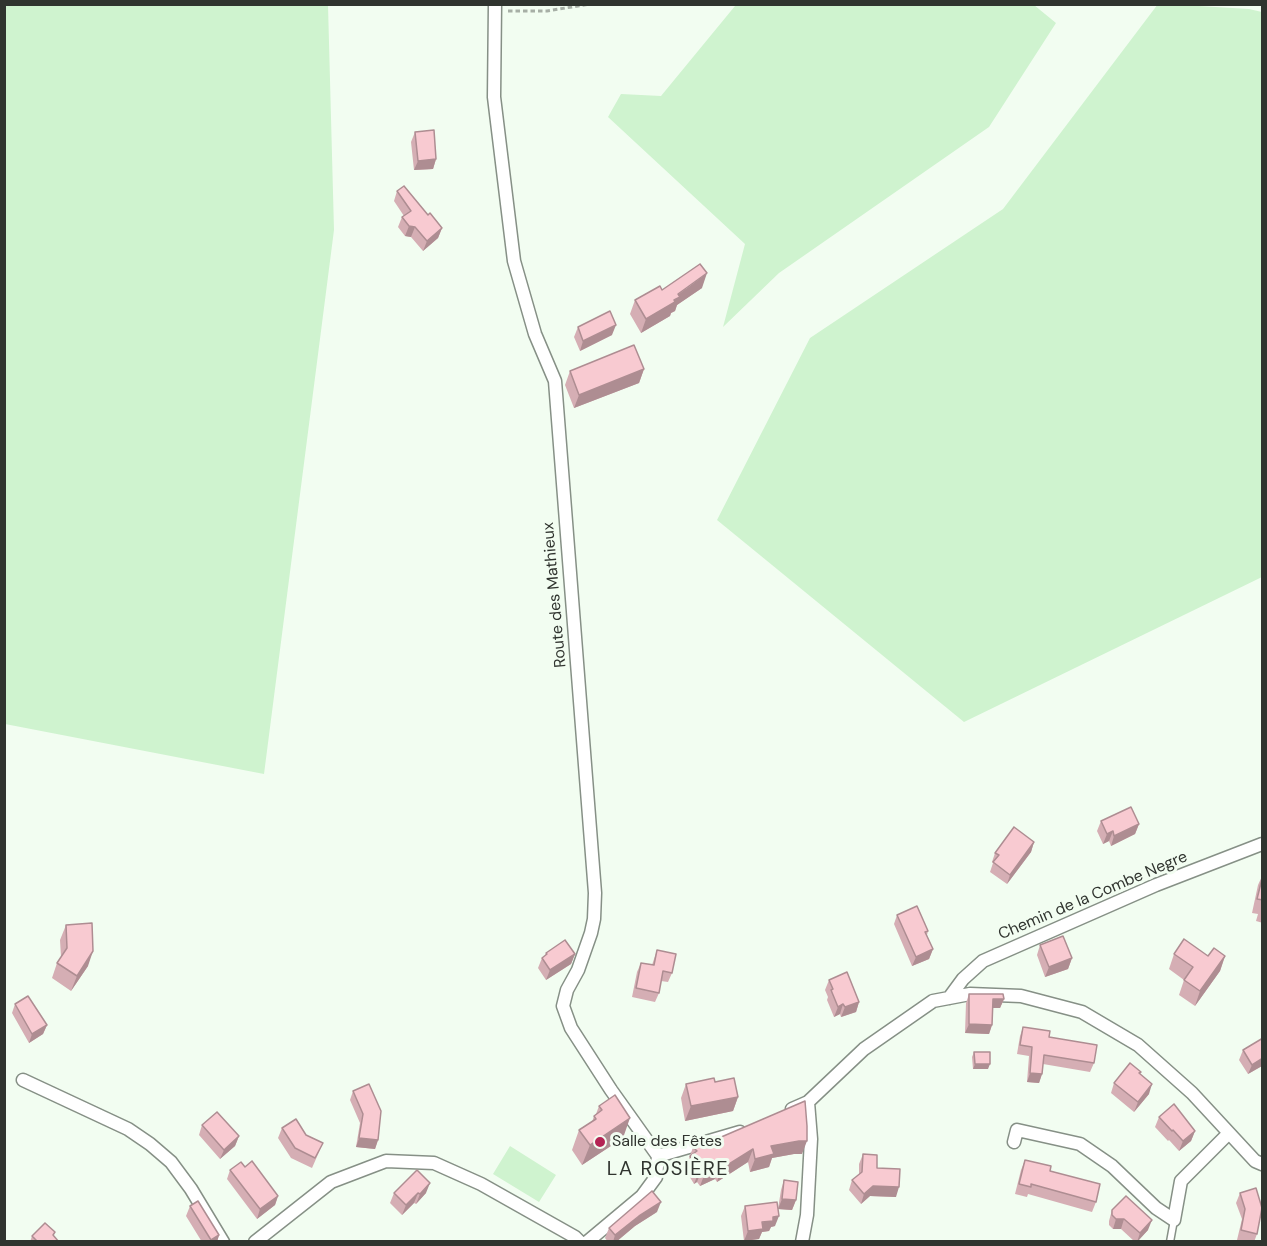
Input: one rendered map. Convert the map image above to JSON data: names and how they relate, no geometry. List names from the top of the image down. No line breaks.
{"streets":{"street":["Route des Mathieux","Chemin de la Combe Negre"]},"districts":["LA ROSIÈRE"],"places":["Salle des Fêtes"]}
